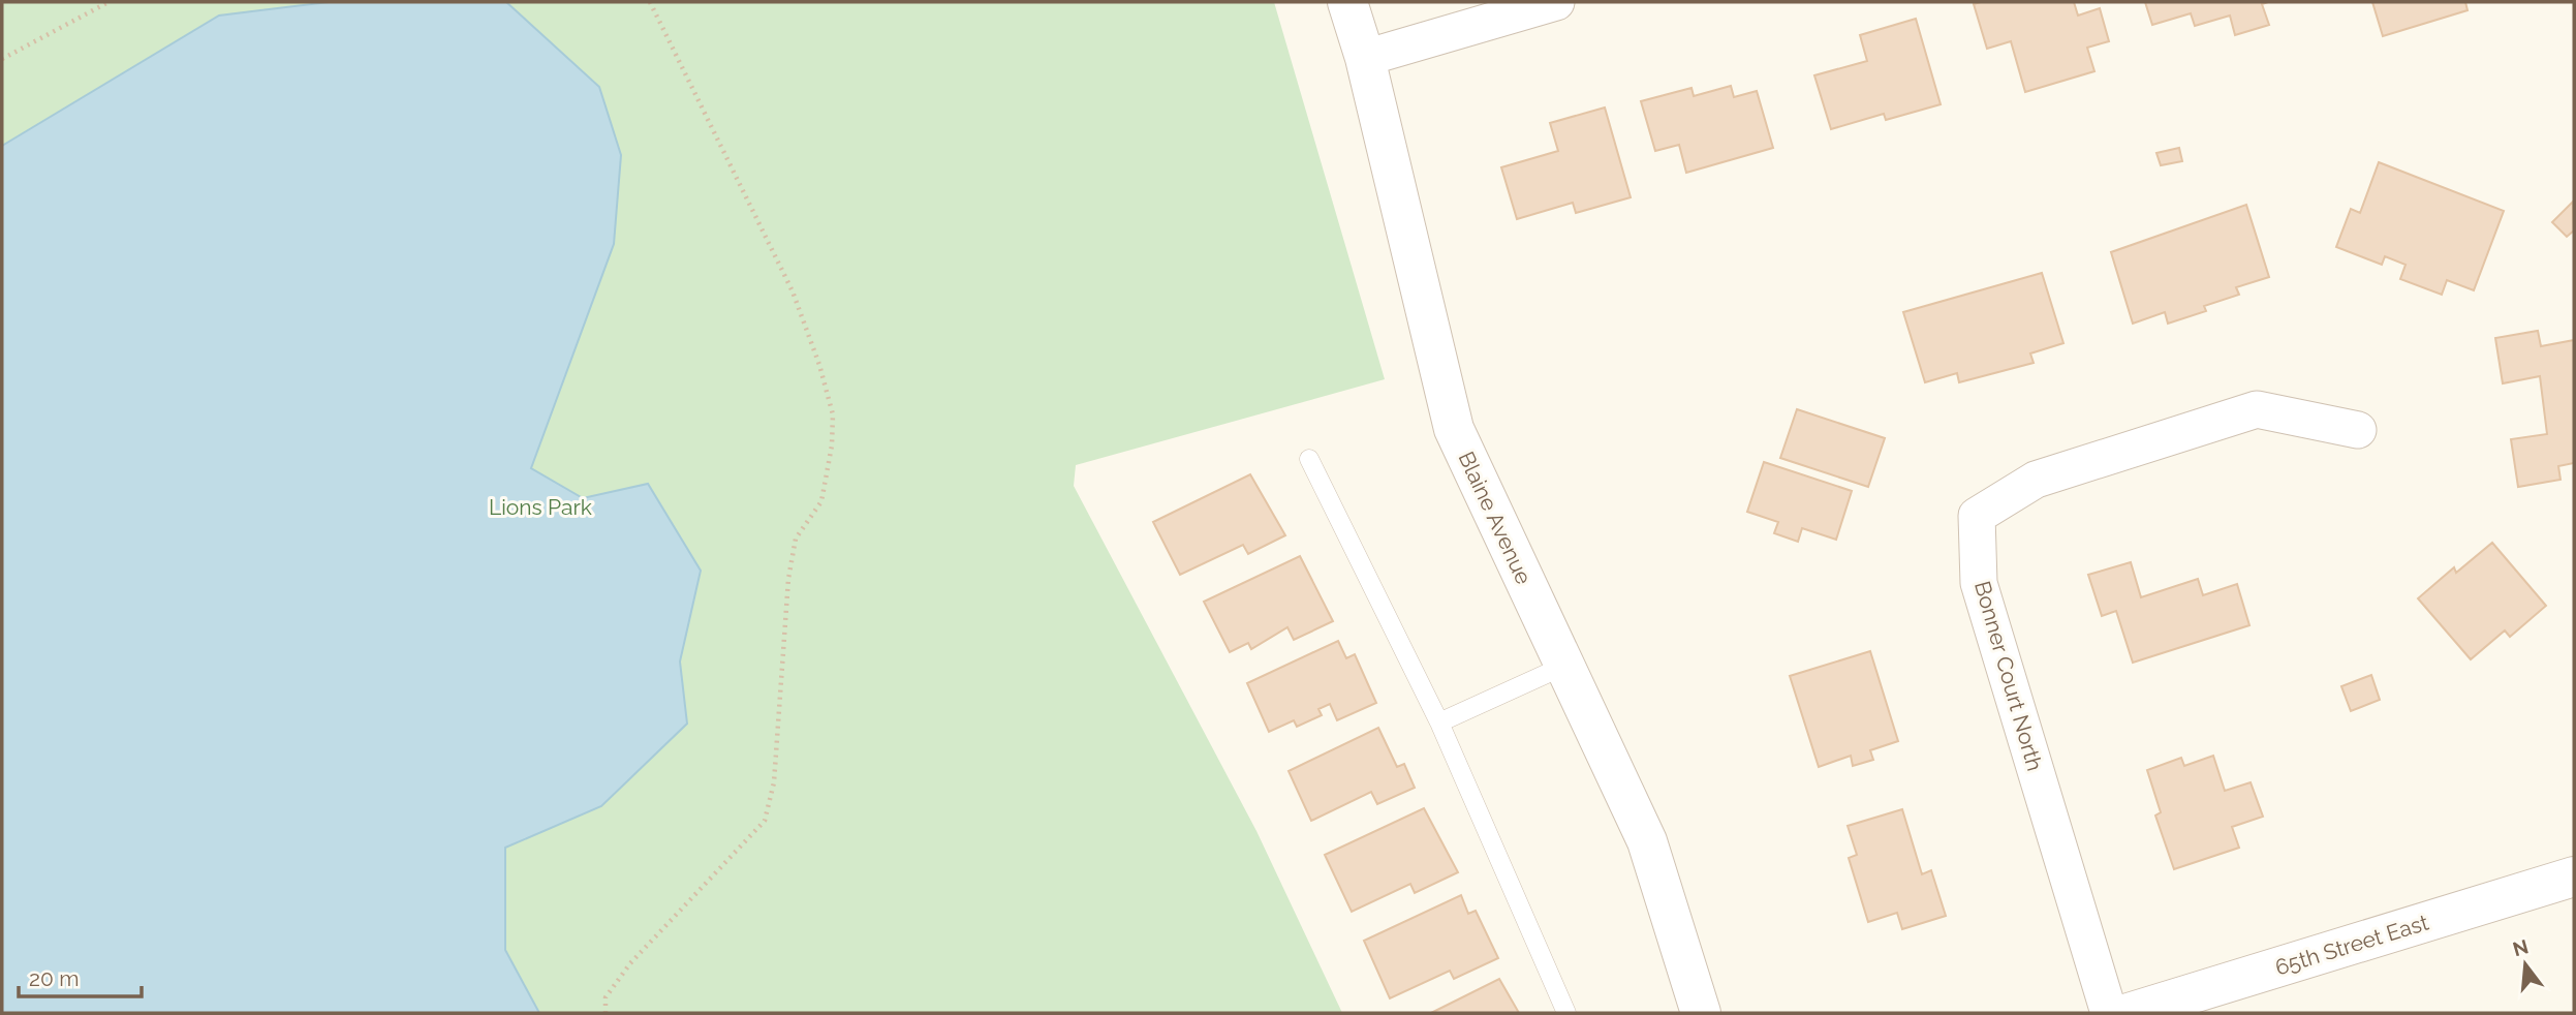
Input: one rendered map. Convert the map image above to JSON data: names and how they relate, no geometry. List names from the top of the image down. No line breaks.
{"streets":{"street":["Blaine Avenue","Bonner Court North","65th Street East"]},"parks":["Lions Park"],"scale_bar":"20 m","north":"top"}
